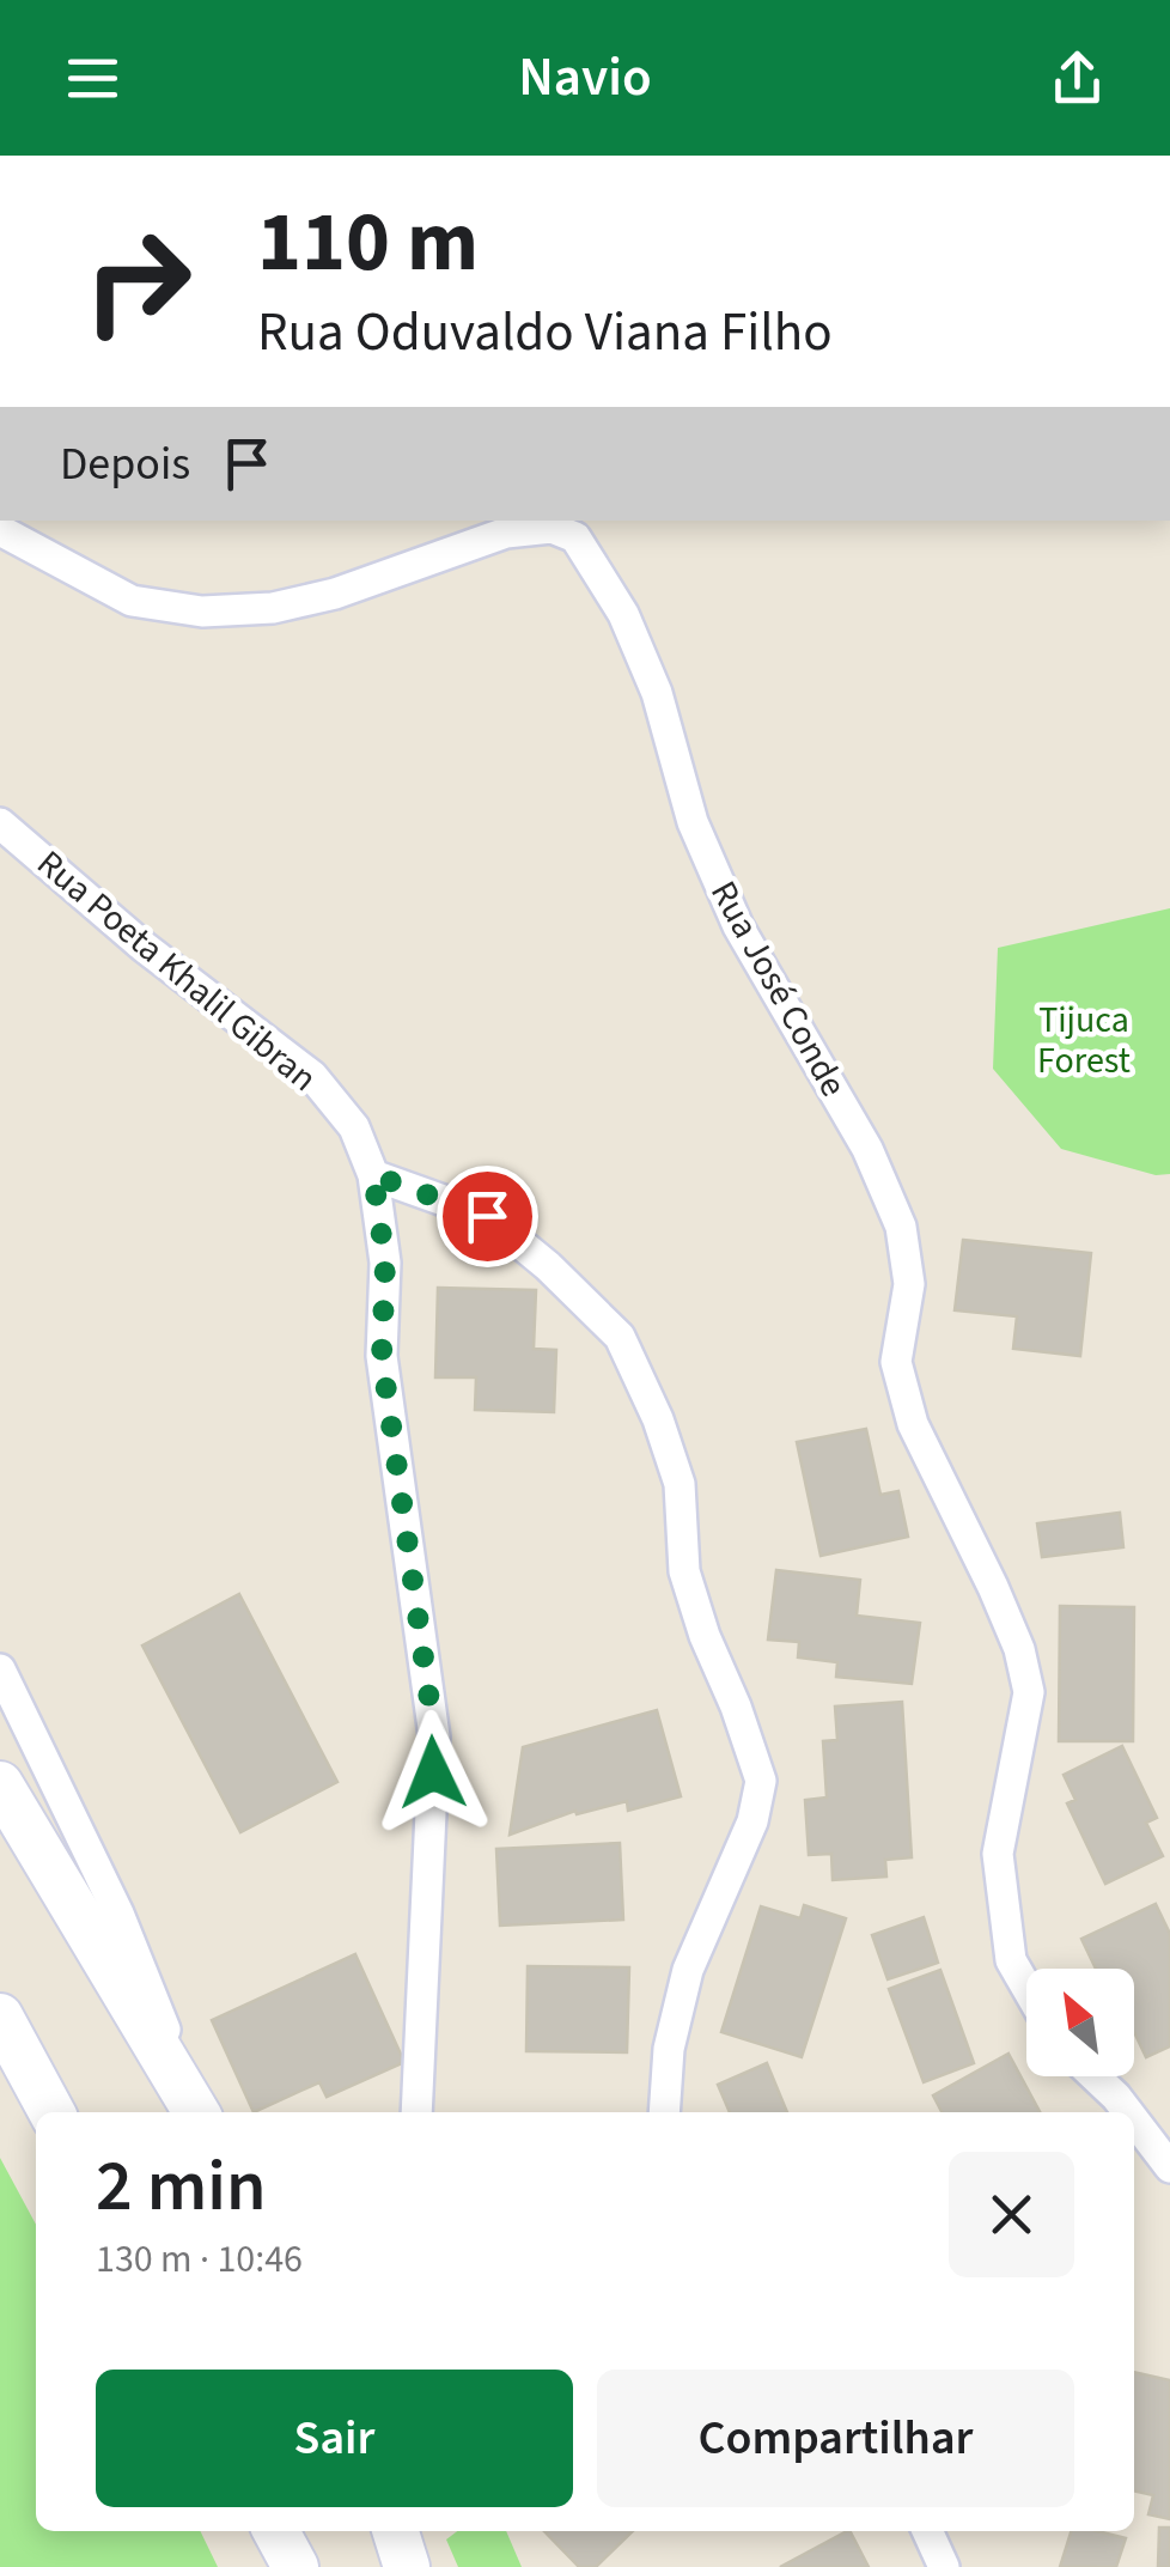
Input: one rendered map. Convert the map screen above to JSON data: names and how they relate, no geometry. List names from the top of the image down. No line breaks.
{"streets":{"street":["Rua Poeta Khalil Gibran","Rua José Conde"]},"parks":["Tijuca Forest"],"north":"top left","page":{"header":"Navio","turn":["110 m","Rua Oduvaldo Viana Filho"],"then":"Depois","heading":["2 min","130 m · 10:46"],"buttons":["Sair","Compartilhar"]}}
